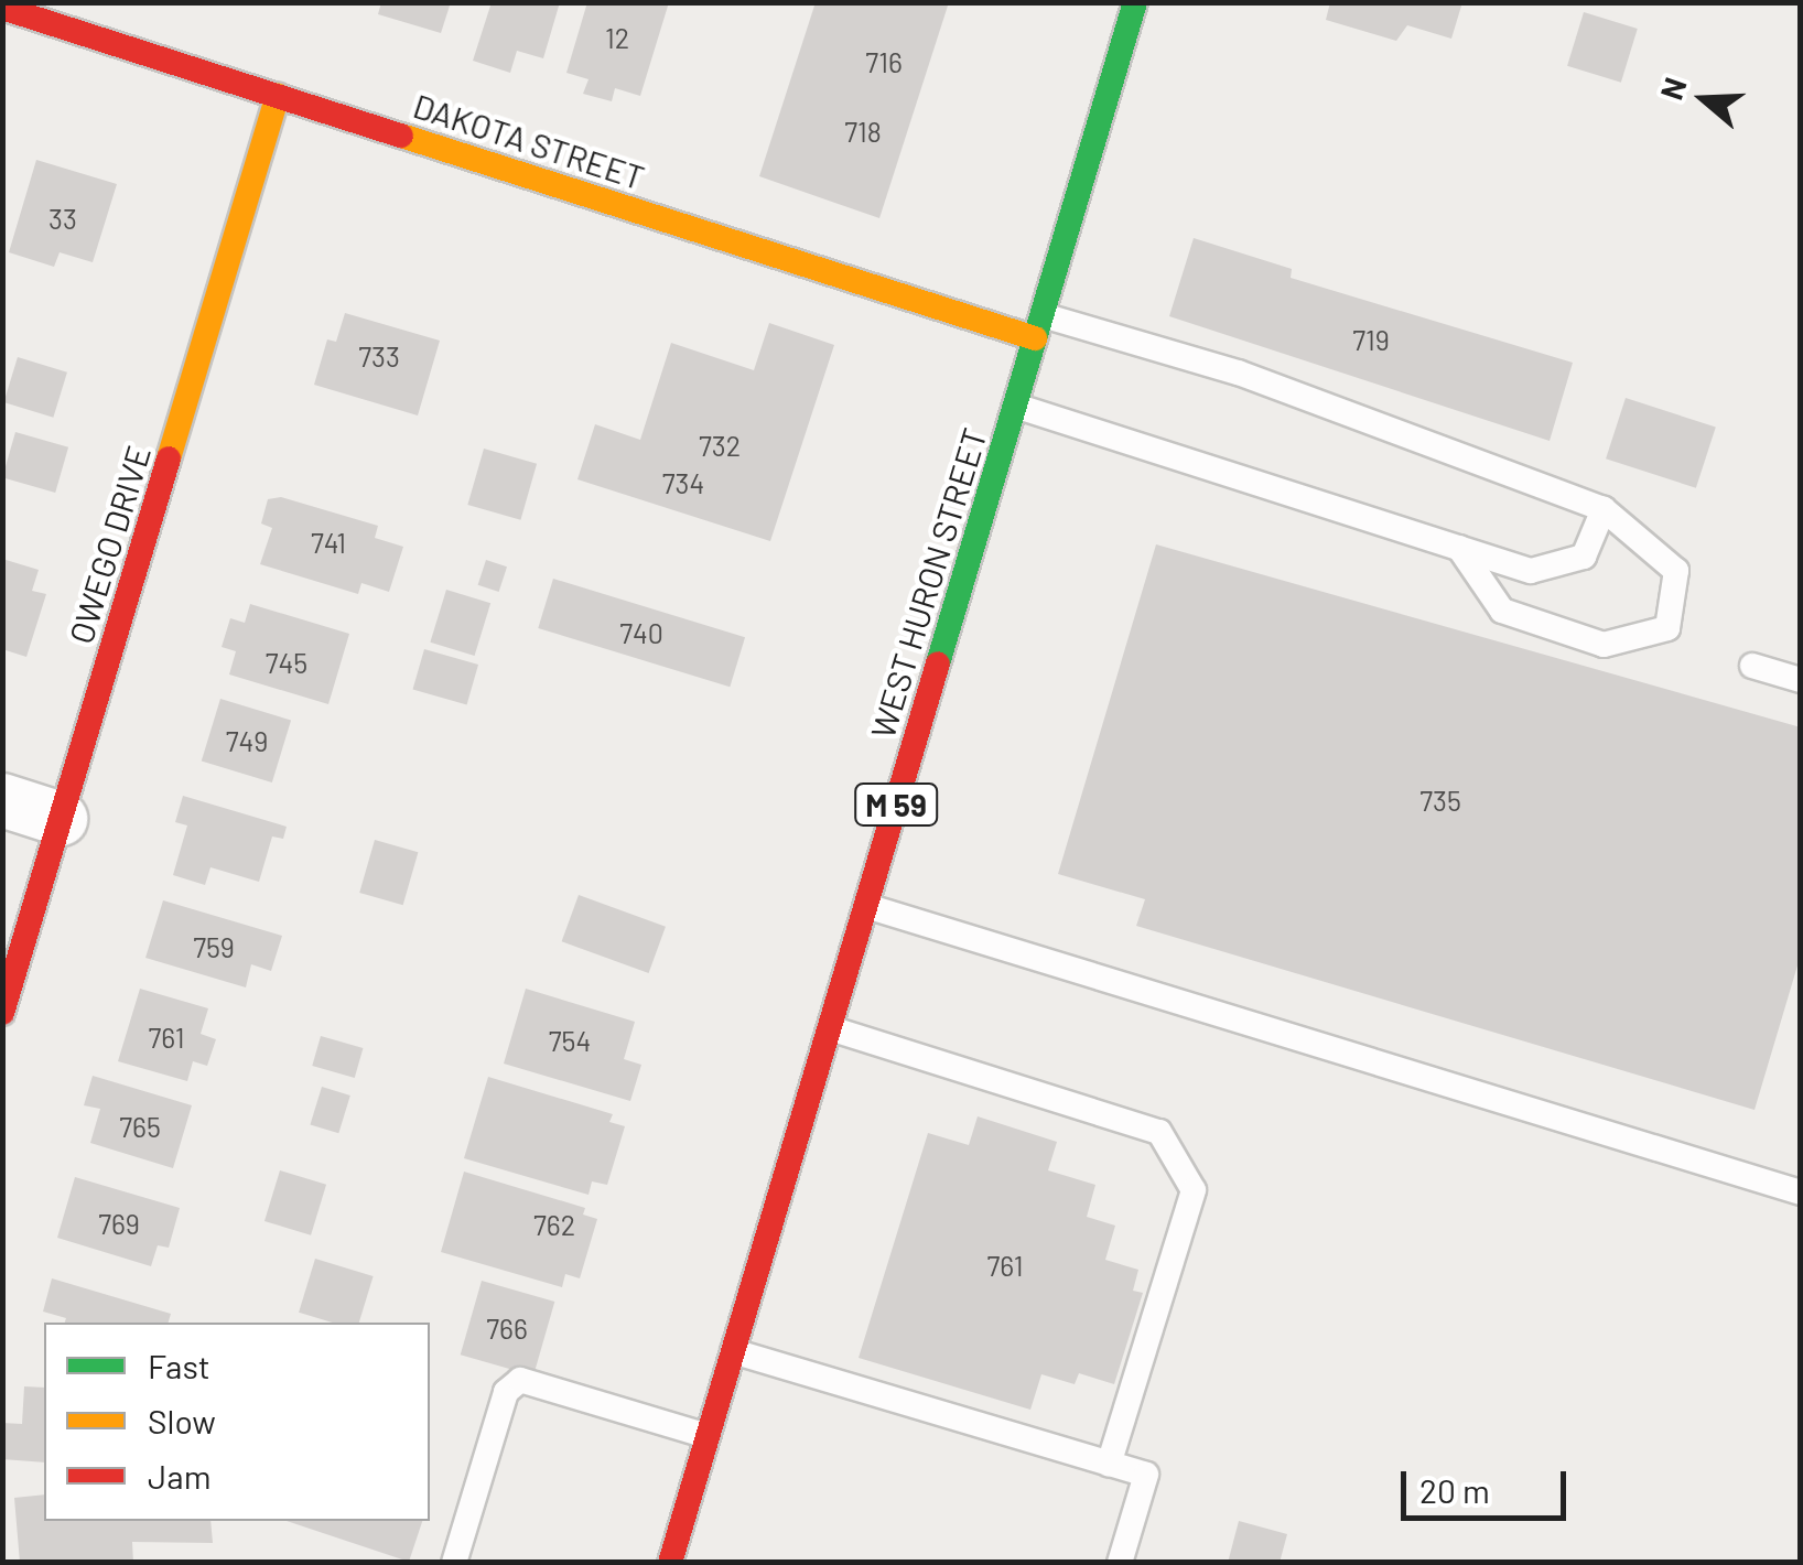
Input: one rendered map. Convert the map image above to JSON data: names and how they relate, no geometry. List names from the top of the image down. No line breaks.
{"streets":{"main road":["DAKOTA STREET","OWEGO DRIVE","WEST HURON STREET","M 59"]},"crossings":[["DAKOTA STREET","OWEGO DRIVE"],["DAKOTA STREET","WEST HURON STREET"]],"house_numbers":["12","716","718","33","719","733","732","734","741","740","745","749","735","759","761","754","765","769","762","761","766"],"legend":["Fast","Slow","Jam"],"scale_bar":"20 m","north":"left"}
